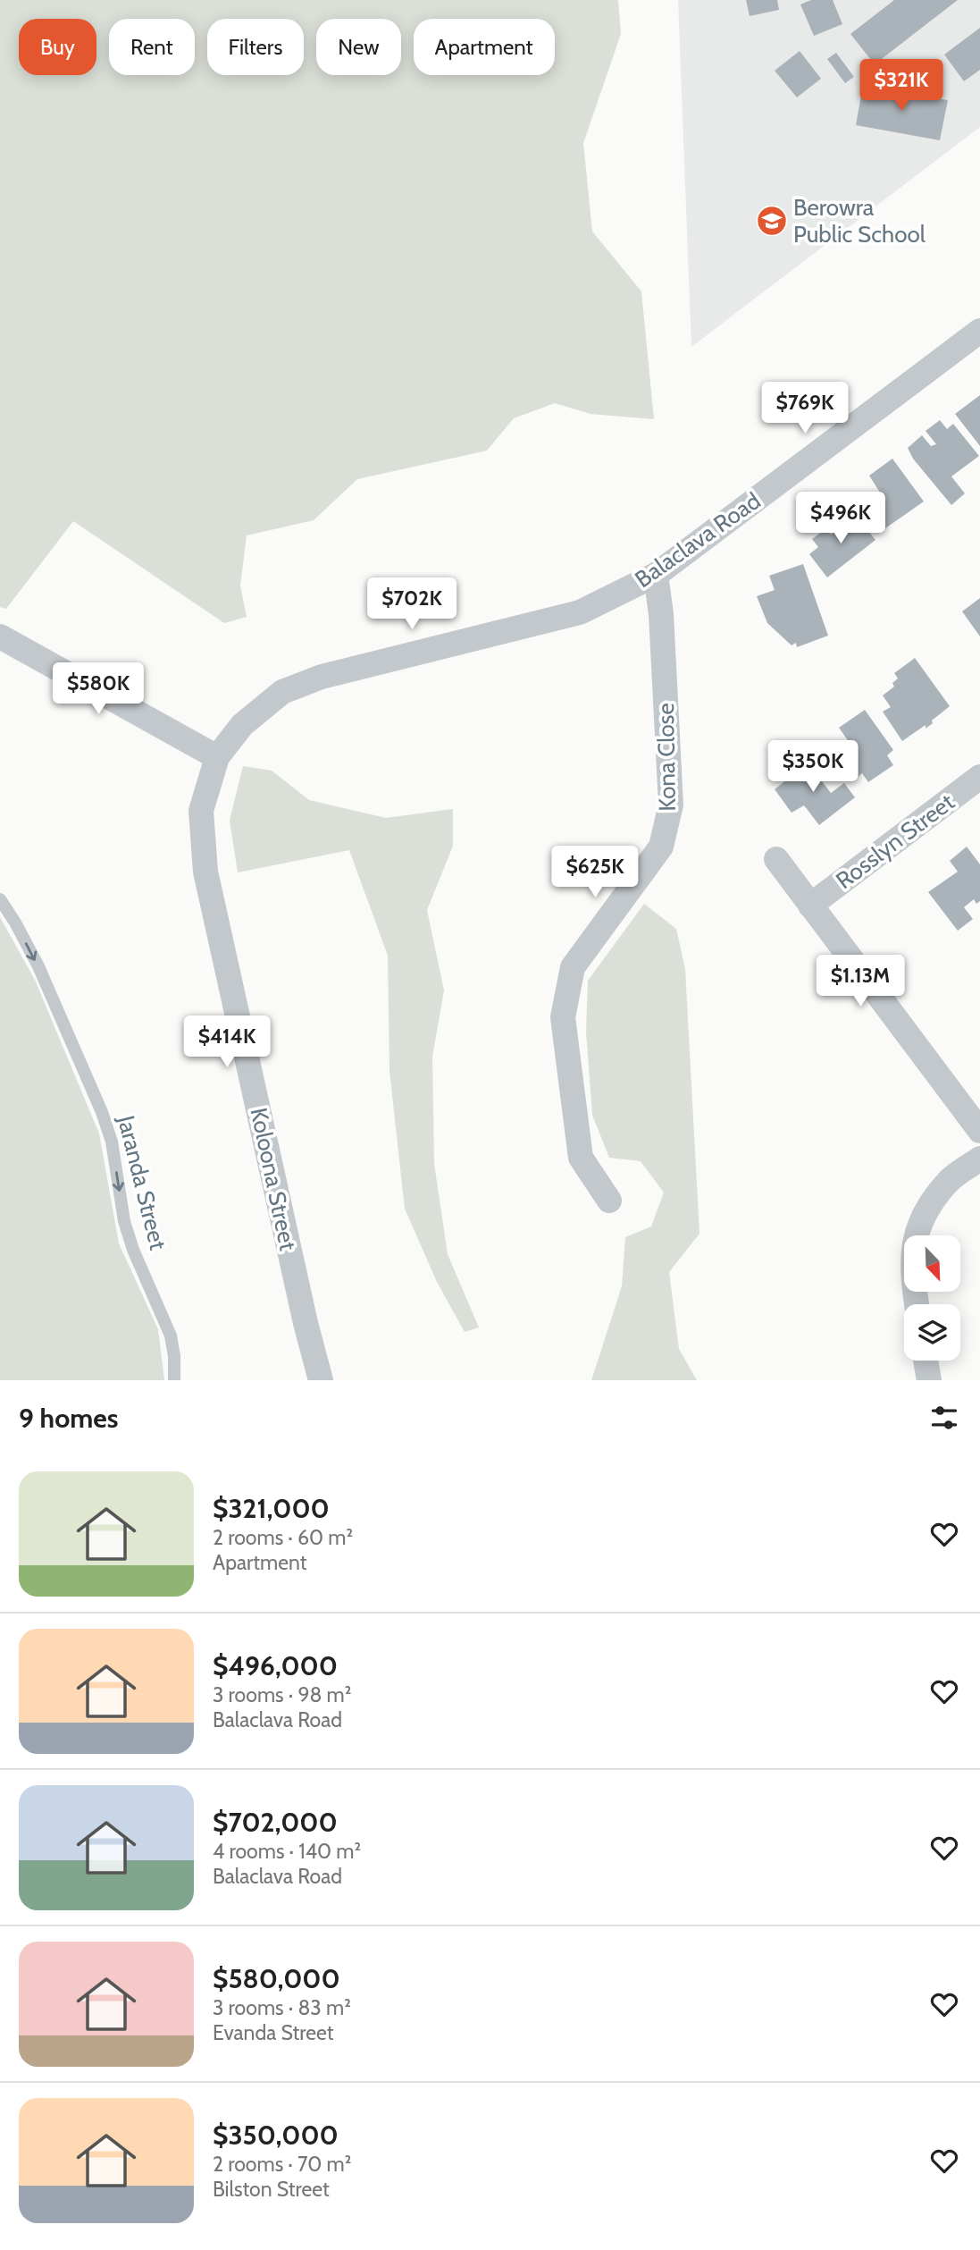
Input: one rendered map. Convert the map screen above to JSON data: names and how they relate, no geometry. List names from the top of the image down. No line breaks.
{"streets":{"street":["Balaclava Road","Kona Close","Rosslyn Street","Koloona Street"],"lane":["Jaranda Street"]},"crossings":[["Balaclava Road","Kona Close"],["Balaclava Road","Koloona Street"]],"one_way":["Jaranda Street"],"places":{"school or university":["Berowra Public School"]},"north":"bottom right","page":{"chip":["Buy","Rent","Filters","New","Apartment"],"price":["$321K","$769K","$496K","$702K","$580K","$350K","$625K","$1.13M","$414K"],"heading":"9 homes","list":[{"name":"$321,000","note":"2 rooms · 60 m² · Apartment"},{"name":"$496,000","note":"3 rooms · 98 m² · Balaclava Road"},{"name":"$702,000","note":"4 rooms · 140 m² · Balaclava Road"},{"name":"$580,000","note":"3 rooms · 83 m² · Evanda Street"},{"name":"$350,000","note":"2 rooms · 70 m² · Bilston Street"}]}}
